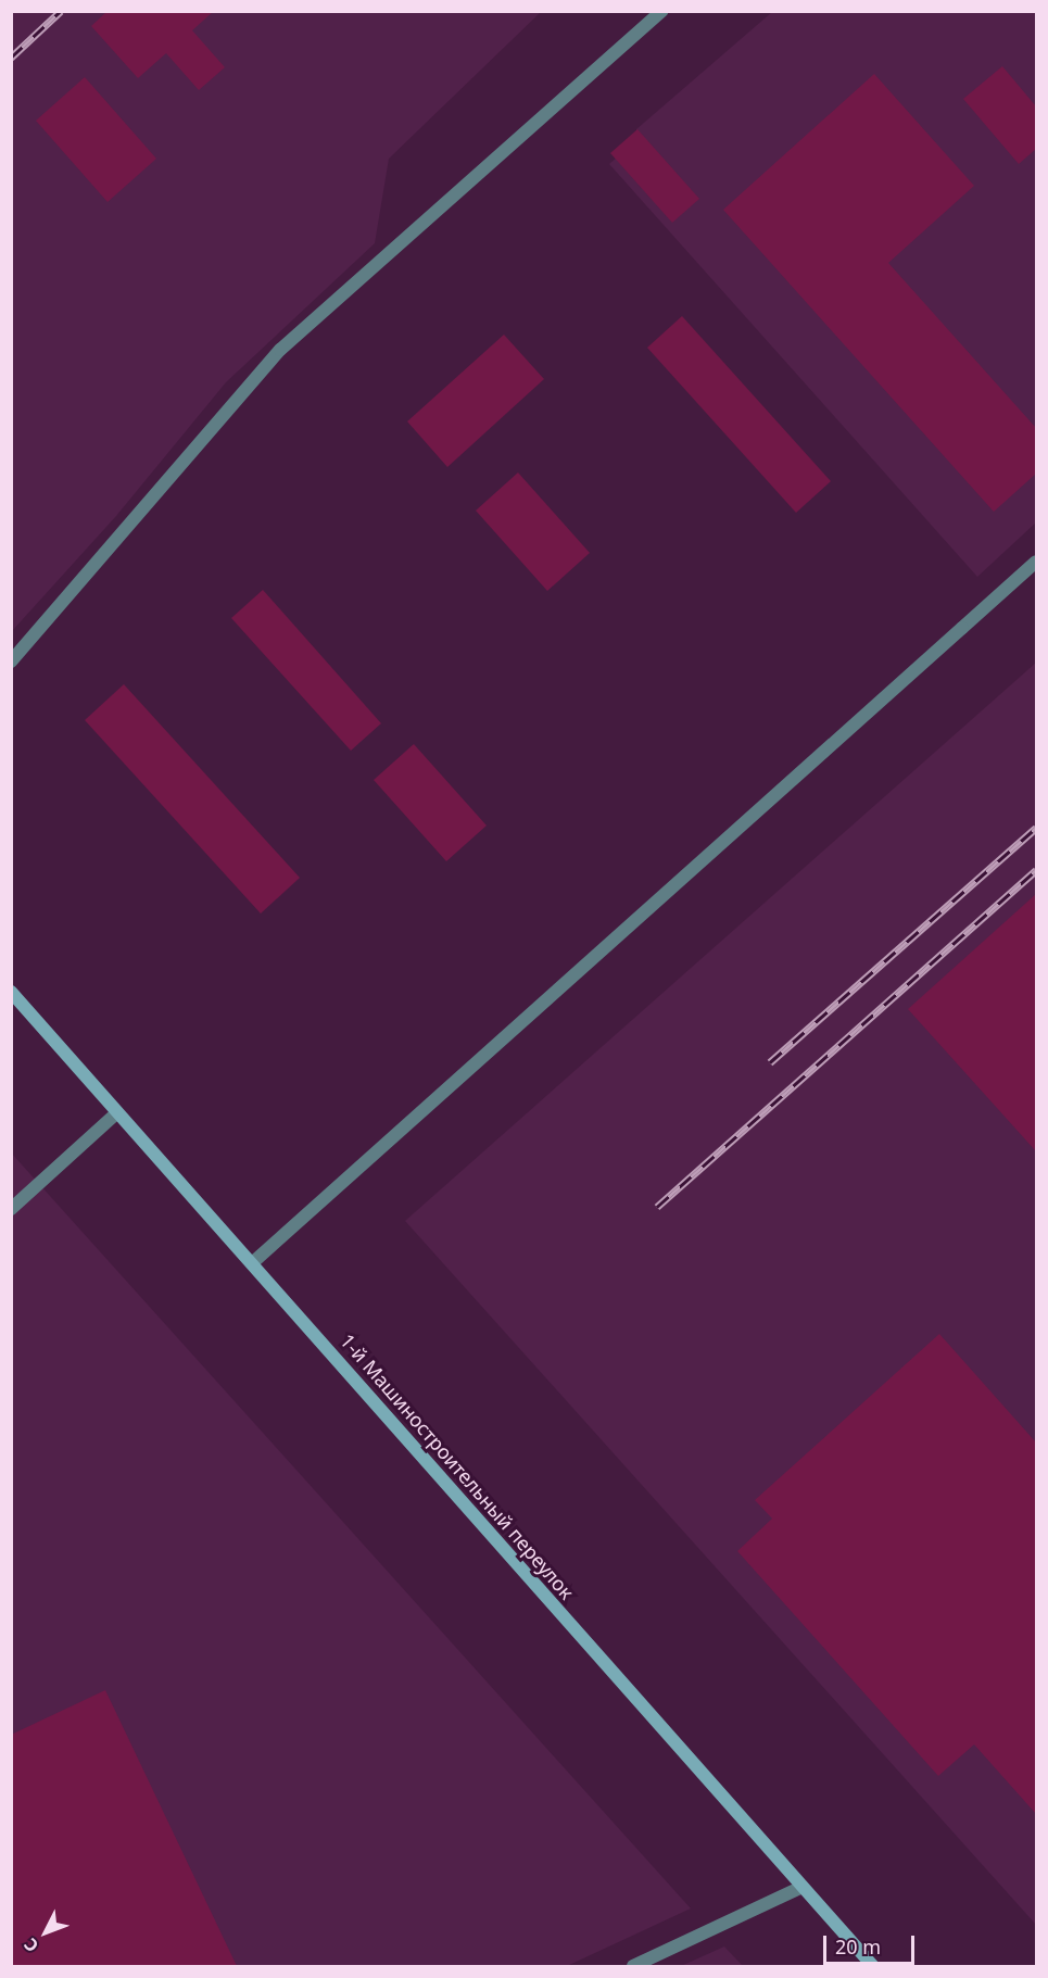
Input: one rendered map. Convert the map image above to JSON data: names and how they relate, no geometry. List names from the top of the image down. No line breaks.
{"streets":{"street":["1-й Машиностроительный переулок"]},"scale_bar":"20 m","north":"bottom left"}
